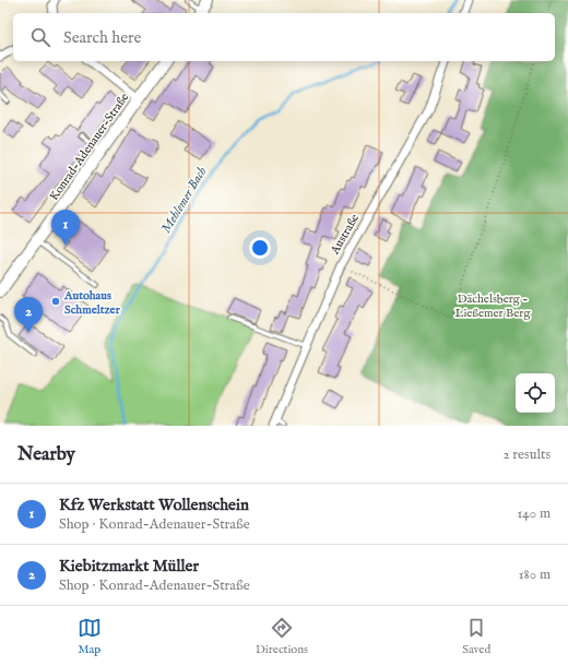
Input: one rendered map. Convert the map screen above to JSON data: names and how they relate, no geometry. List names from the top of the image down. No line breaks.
{"streets":{"main road":["Konrad-Adenauer-Straße"],"street":["Austraße"]},"water":["Mehlemer Bach"],"parks":["Dächelsberg - Ließemer Berg"],"places":["Autohaus Schmeltzer"],"page":{"search":"Search here","pins":["1","2"],"heading":["Nearby","2 results"],"list":[{"mark":"1","name":"Kfz Werkstatt Wollenschein","note":"Shop · Konrad-Adenauer-Straße","value":"140 m"},{"mark":"2","name":"Kiebitzmarkt Müller","note":"Shop · Konrad-Adenauer-Straße","value":"180 m"}],"nav":["Map","Directions","Saved"]}}
